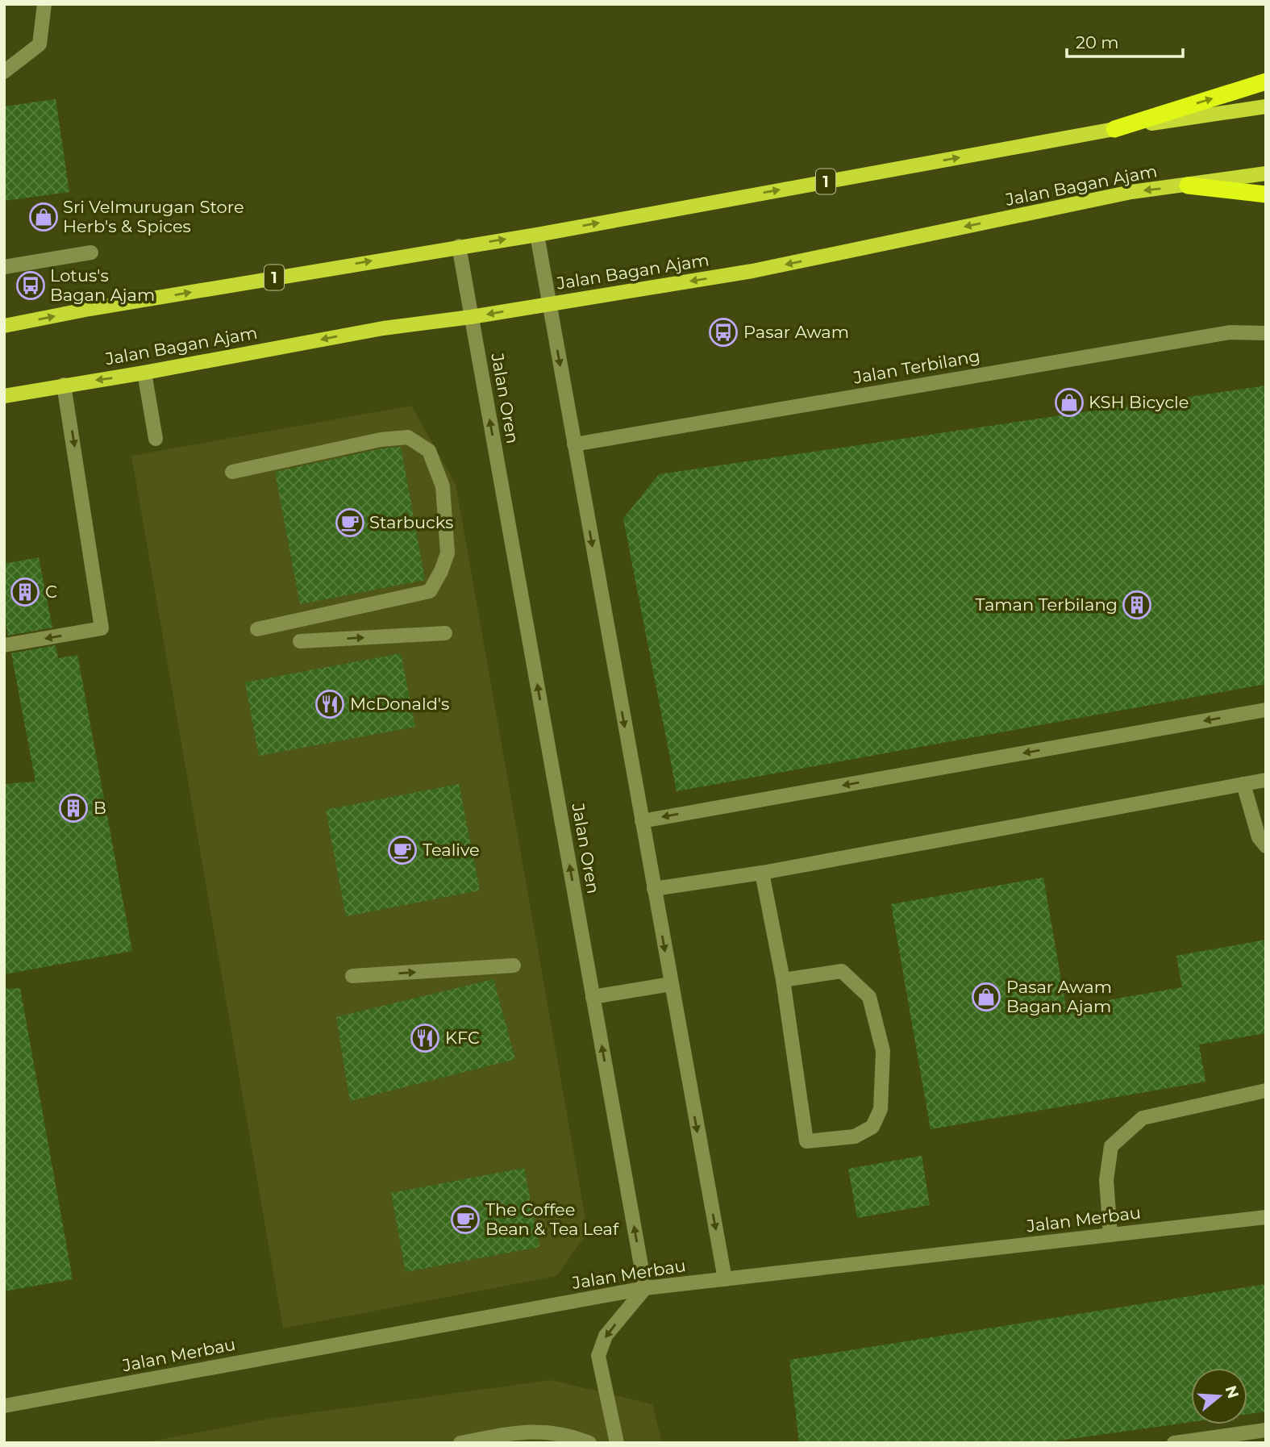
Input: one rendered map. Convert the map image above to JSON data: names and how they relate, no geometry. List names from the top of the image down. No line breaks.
{"streets":{"main road":["1","Jalan Bagan Ajam"],"street":["Jalan Terbilang","Jalan Oren","Jalan Merbau"]},"crossings":[["1","Jalan Oren"],["Jalan Bagan Ajam","Jalan Oren"],["Jalan Oren","Jalan Merbau"]],"places":{"shop":["Sri Velmurugan Store Herb's & Spices","KSH Bicycle","Pasar Awam Bagan Ajam"],"bus stop":["Lotus's Bagan Ajam","Pasar Awam"],"cafe":["Starbucks","Tealive","The Coffee Bean & Tea Leaf"],"building":["C","Taman Terbilang","B"],"restaurant":["McDonald's","KFC"]},"scale_bar":"20 m","north":"right"}
